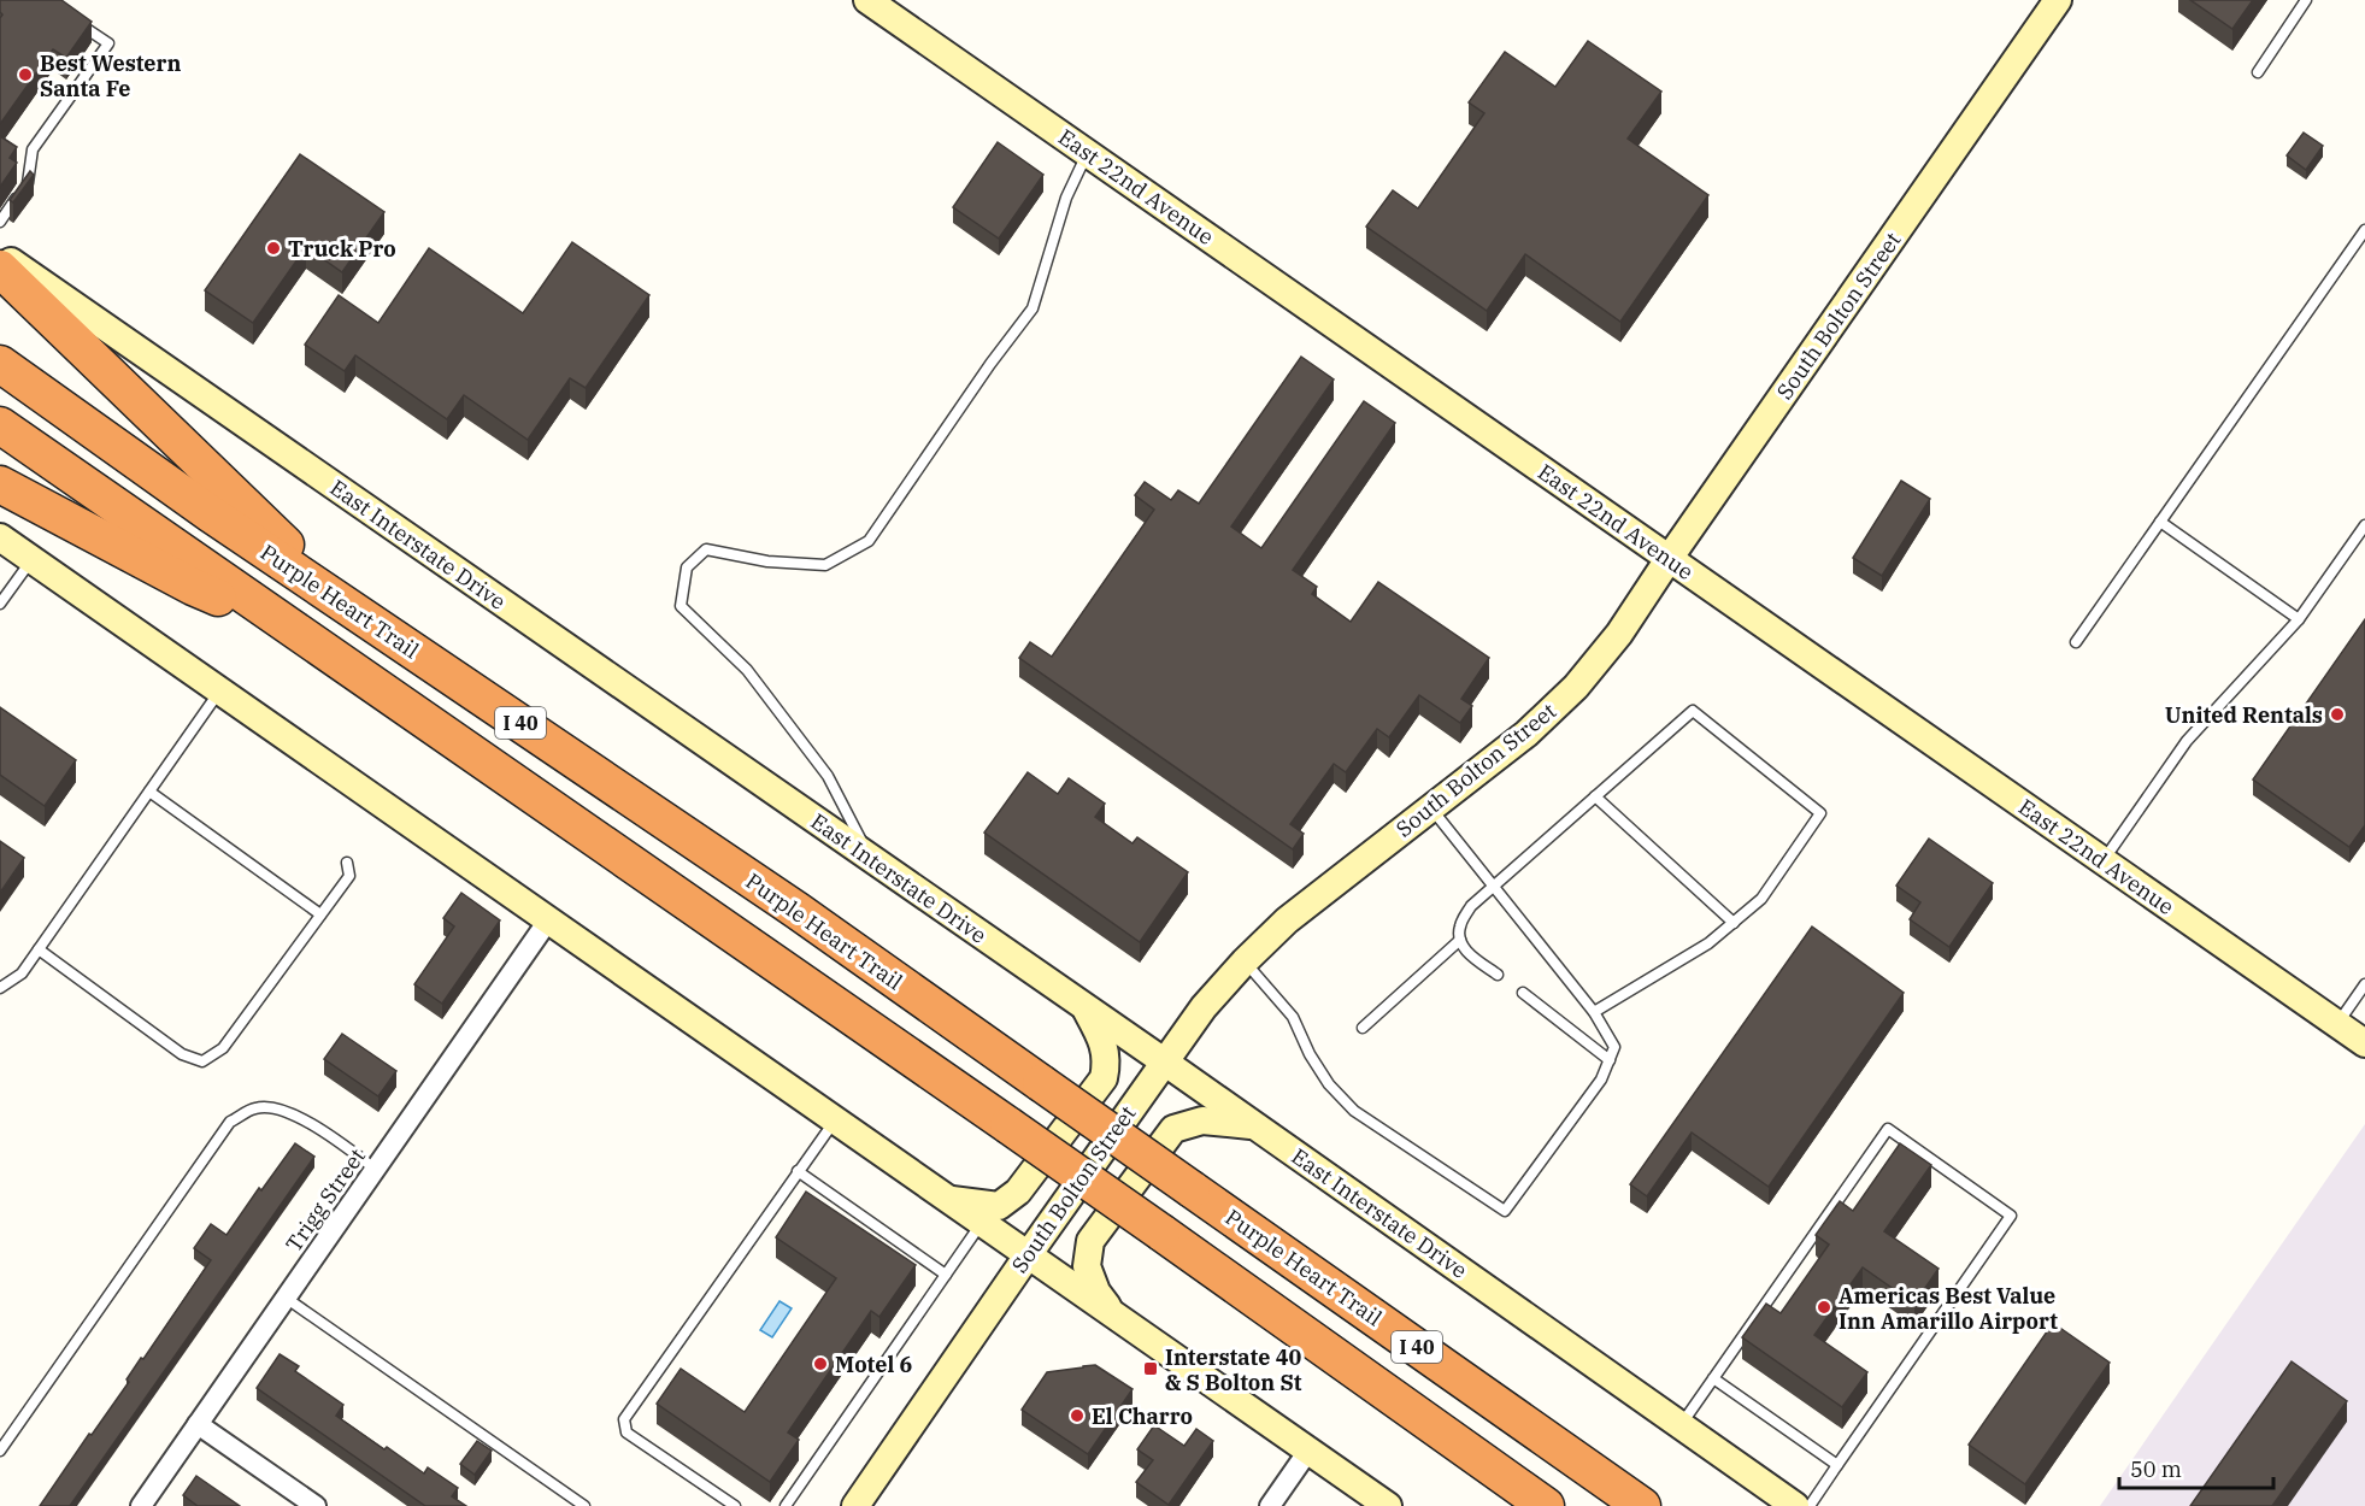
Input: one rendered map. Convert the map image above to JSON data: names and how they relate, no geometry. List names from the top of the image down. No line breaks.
{"streets":{"highway":["Purple Heart Trail","I 40"],"main road":["East 22nd Avenue","South Bolton Street","East Interstate Drive"],"street":["Trigg Street"]},"crossings":[["East 22nd Avenue","South Bolton Street"],["South Bolton Street","East Interstate Drive"]],"places":{"other":["Best Western Santa Fe","Truck Pro","United Rentals","Americas Best Value Inn Amarillo Airport","Motel 6","El Charro"],"transit":["Interstate 40 & S Bolton St"]},"scale_bar":"50 m"}
